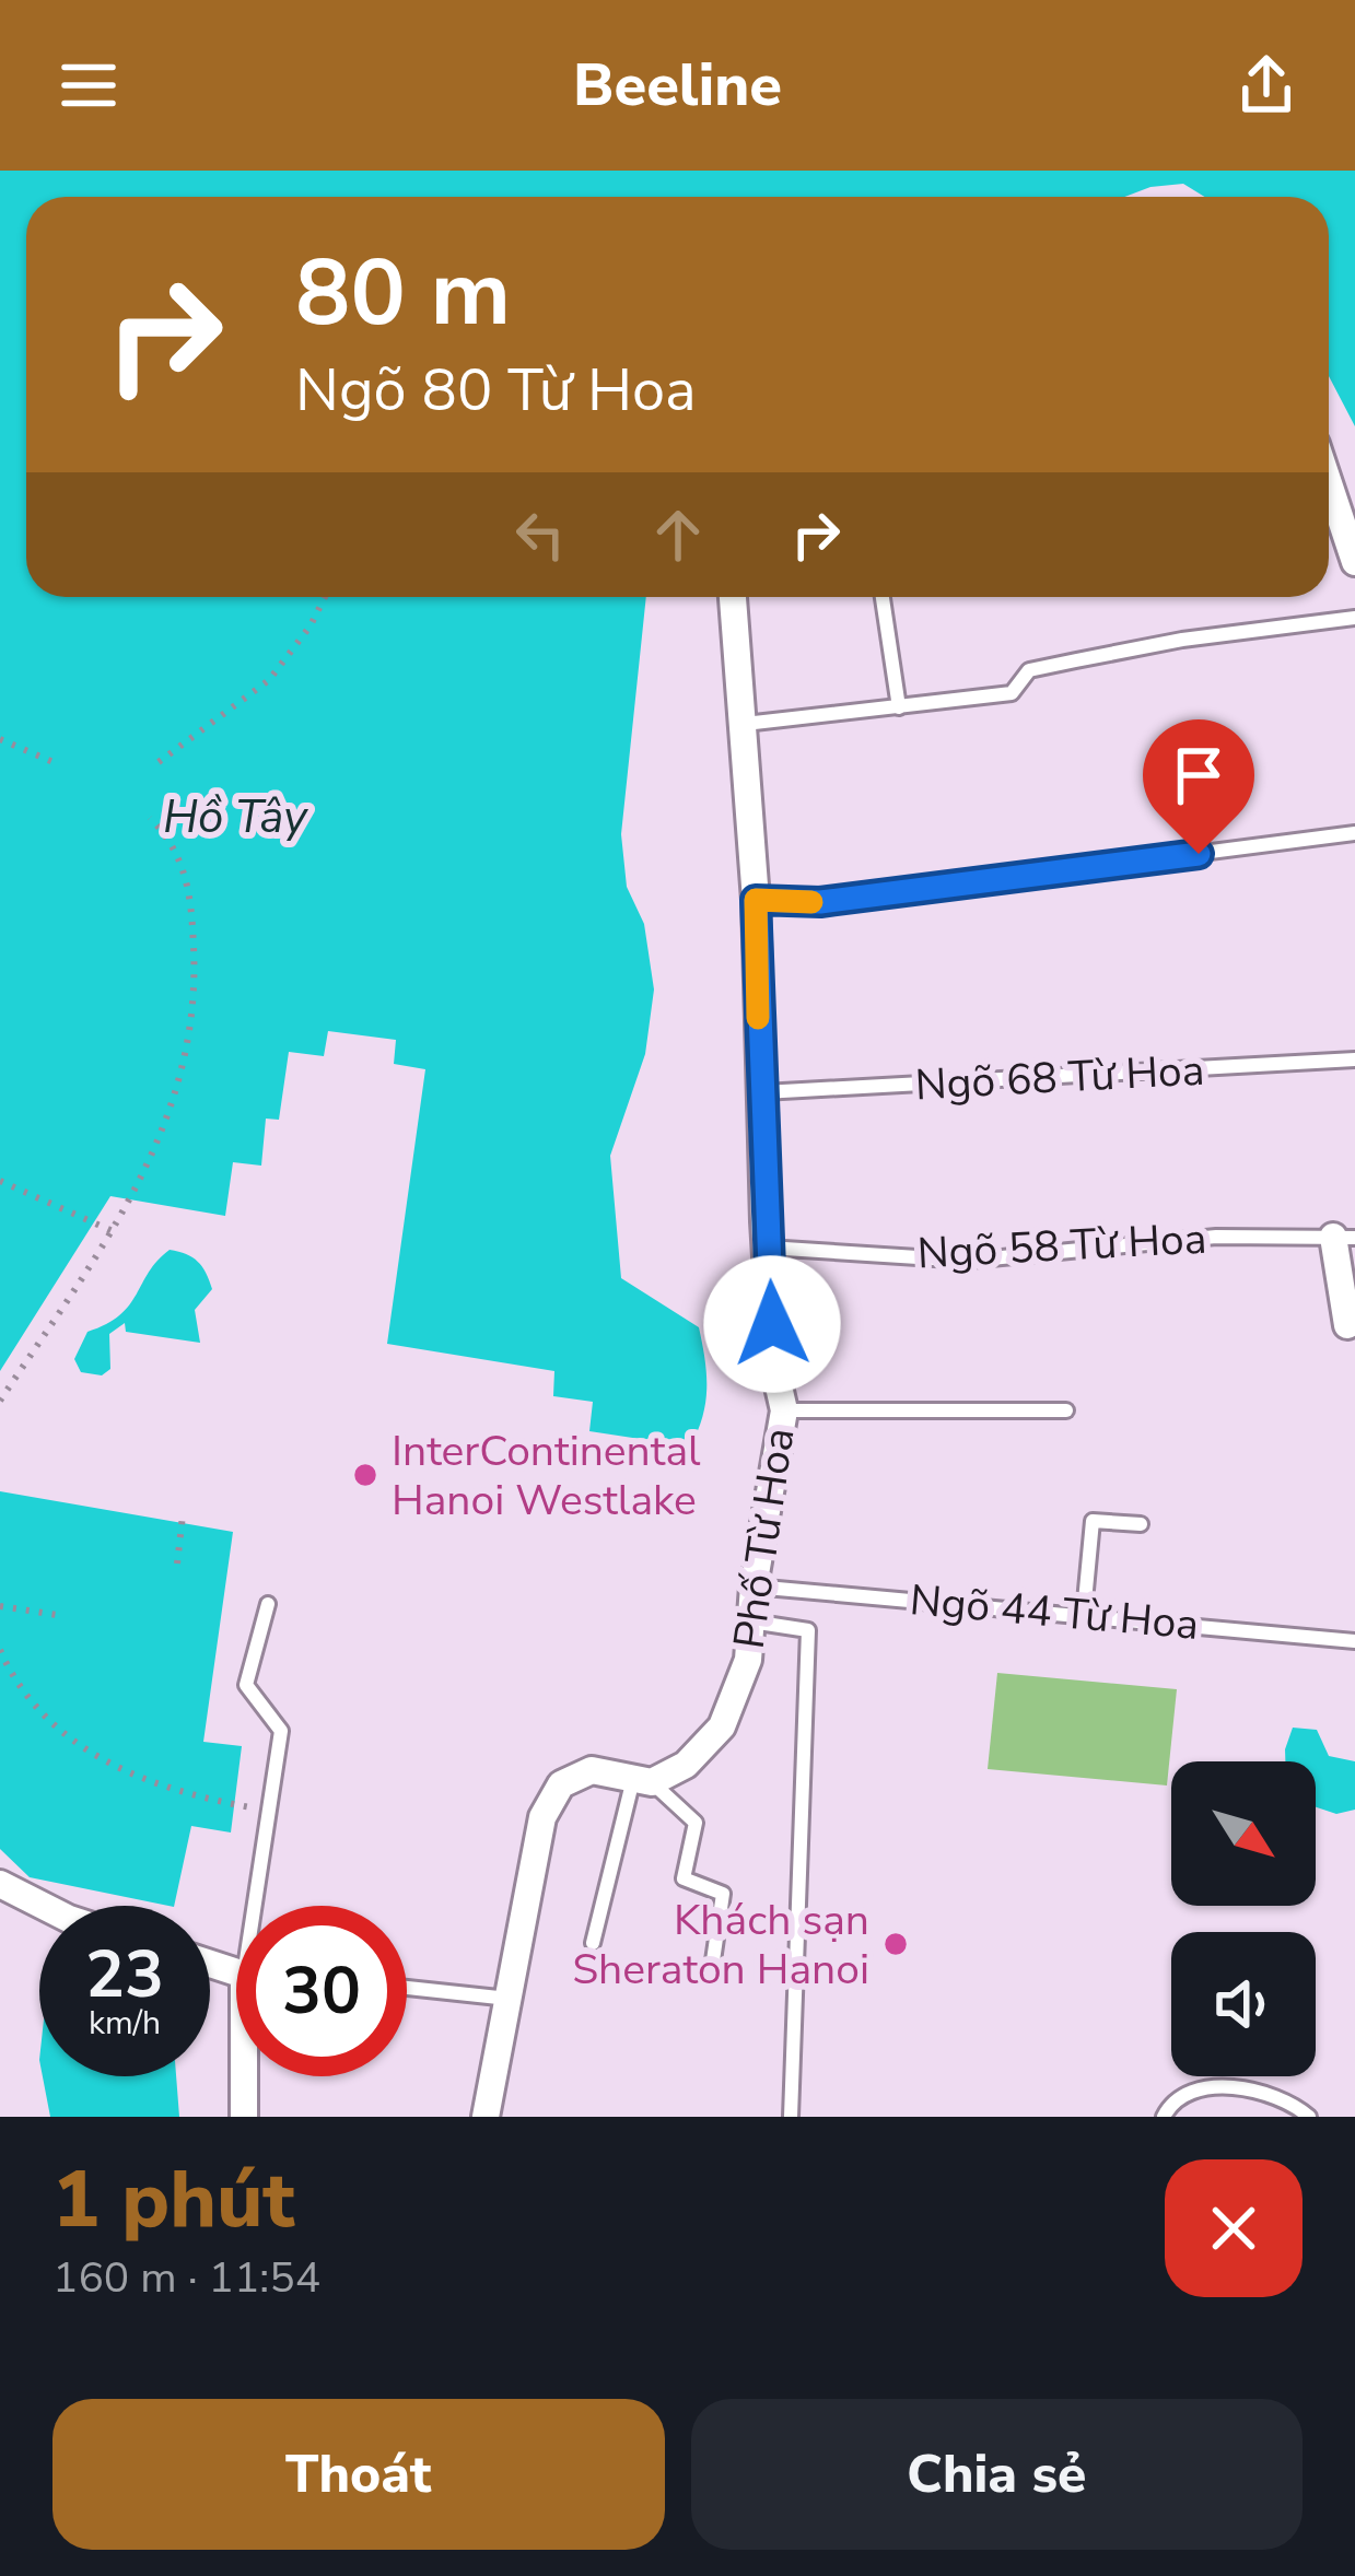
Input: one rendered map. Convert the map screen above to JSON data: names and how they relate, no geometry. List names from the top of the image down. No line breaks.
{"streets":{"street":["Phố Từ Hoa"],"lane":["Ngõ 68 Từ Hoa","Ngõ 58 Từ Hoa","Ngõ 44 Từ Hoa"]},"crossings":[["Ngõ 68 Từ Hoa","Phố Từ Hoa"],["Ngõ 58 Từ Hoa","Phố Từ Hoa"],["Phố Từ Hoa","Ngõ 44 Từ Hoa"]],"water":["Hồ Tây"],"places":["InterContinental Hanoi Westlake","Khách sạn Sheraton Hanoi"],"north":"bottom right","page":{"header":"Beeline","turn":["80 m","Ngõ 80 Từ Hoa"],"speed":"23 km/h","limit":"30","heading":["1 phút","160 m · 11:54"],"buttons":["Thoát","Chia sẻ"]}}
